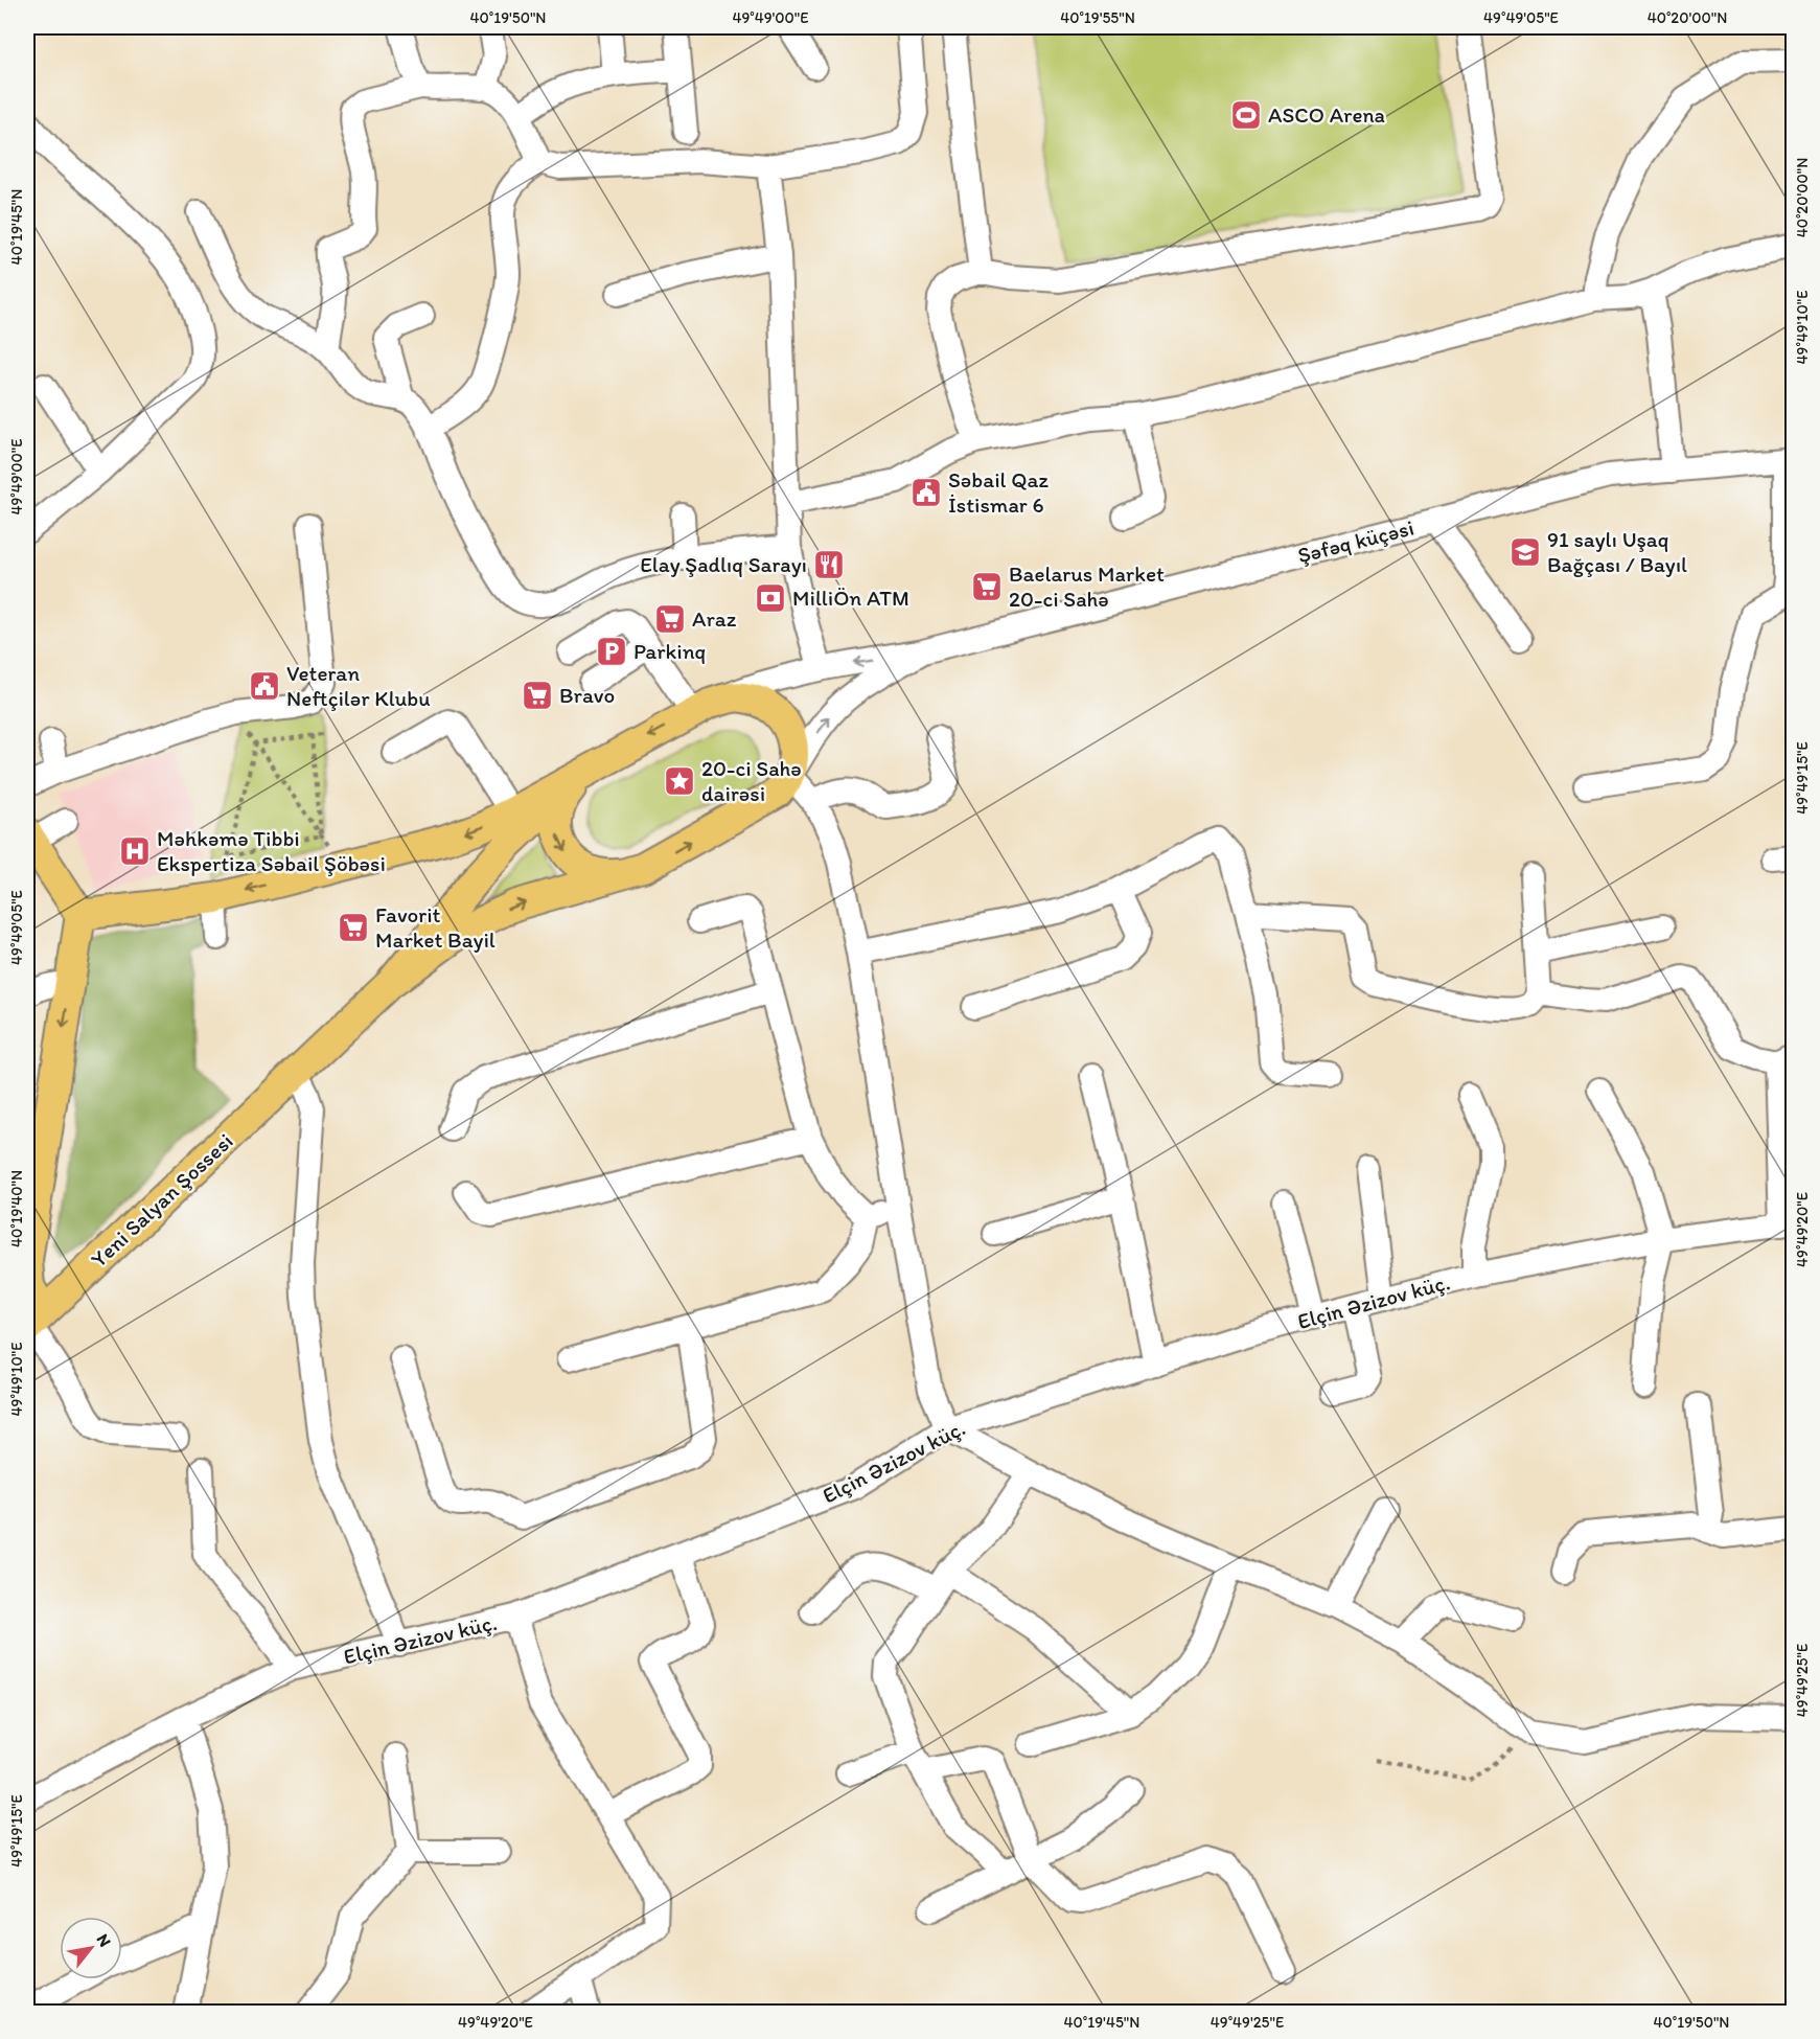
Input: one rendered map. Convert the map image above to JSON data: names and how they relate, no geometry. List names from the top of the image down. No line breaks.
{"streets":{"main road":["Yeni Salyan Şossesi"],"street":["Şəfəq küçəsi","Elçin Əzizov küç."]},"places":{"sports":["ASCO Arena"],"public building":["Səbail Qaz İstismar 6","Veteran Neftçilər Klubu"],"school or university":["91 saylı Uşaq Bağçası / Bayıl"],"restaurant":["Elay Şadlıq Sarayı"],"supermarket":["Baelarus Market 20-ci Sahə","Araz","Bravo","Favorit Market Bayil"],"bank":["MilliÖn ATM"],"parking":["Parkinq"],"place":["20-ci Sahə dairəsi"],"hospital":["Məhkəmə Tibbi Ekspertiza Səbail Şöbəsi"]},"north":"top right","coordinates":["40°19'50\"N","49°49'00\"E","40°19'55\"N","49°49'05\"E","40°20'00\"N","40°19'45\"N","49°49'10\"E","49°49'15\"E","40°19'40\"N","49°49'20\"E","49°49'25\"E"]}
